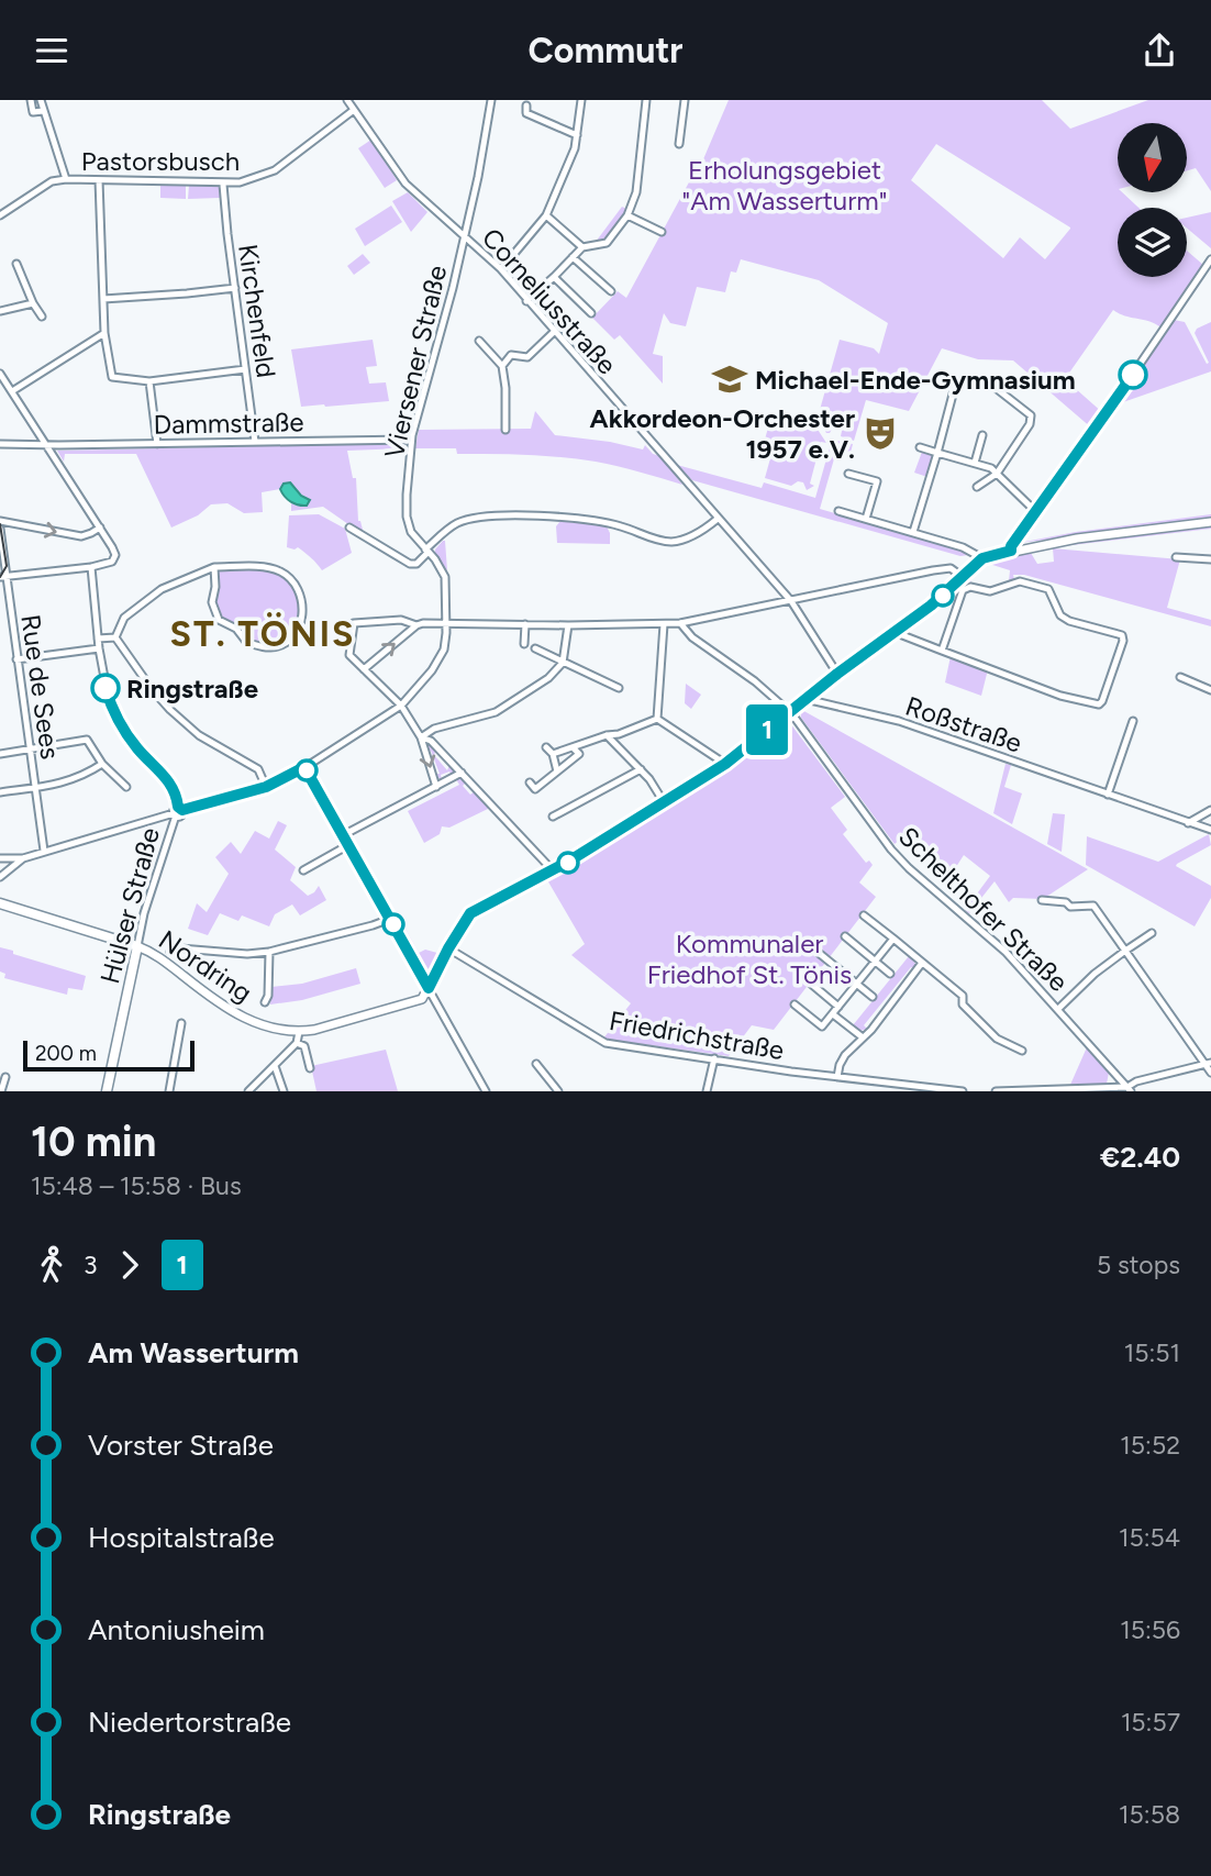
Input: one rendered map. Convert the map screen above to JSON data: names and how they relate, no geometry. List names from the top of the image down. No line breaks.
{"streets":{"main road":["Hülser Straße","Nordring"],"street":["Pastorsbusch","Corneliusstraße","Kirchenfeld","Viersener Straße","Dammstraße","Rue de Sees","Roßstraße","Schelthofer Straße","Friedrichstraße"]},"crossings":[["Pastorsbusch","Corneliusstraße"],["Pastorsbusch","Kirchenfeld"],["Corneliusstraße","Viersener Straße"],["Kirchenfeld","Dammstraße"],["Viersener Straße","Dammstraße"],["Viersener Straße","Rue de Sees"],["Viersener Straße","Hülser Straße"],["Hülser Straße","Nordring"]],"districts":["ST. TÖNIS"],"parks":["Erholungsgebiet \"Am Wasserturm\"","Kommunaler Friedhof St. Tönis"],"places":{"school or university":["Michael-Ende-Gymnasium"],"theatre":["Akkordeon-Orchester 1957 e.V."],"other":["Ringstraße"]},"lines":["bus line 1"],"scale_bar":"200 m","north":"bottom","page":{"header":"Commutr","on_map":"1","scale":"200 m","heading":["10 min","15:48 – 15:58 · Bus","€2.40"],"legs":["3","1","5 stops"],"list":[{"name":"Am Wasserturm","value":"15:51"},{"name":"Vorster Straße","value":"15:52"},{"name":"Hospitalstraße","value":"15:54"},{"name":"Antoniusheim","value":"15:56"},{"name":"Niedertorstraße","value":"15:57"},{"name":"Ringstraße","value":"15:58"}]}}
